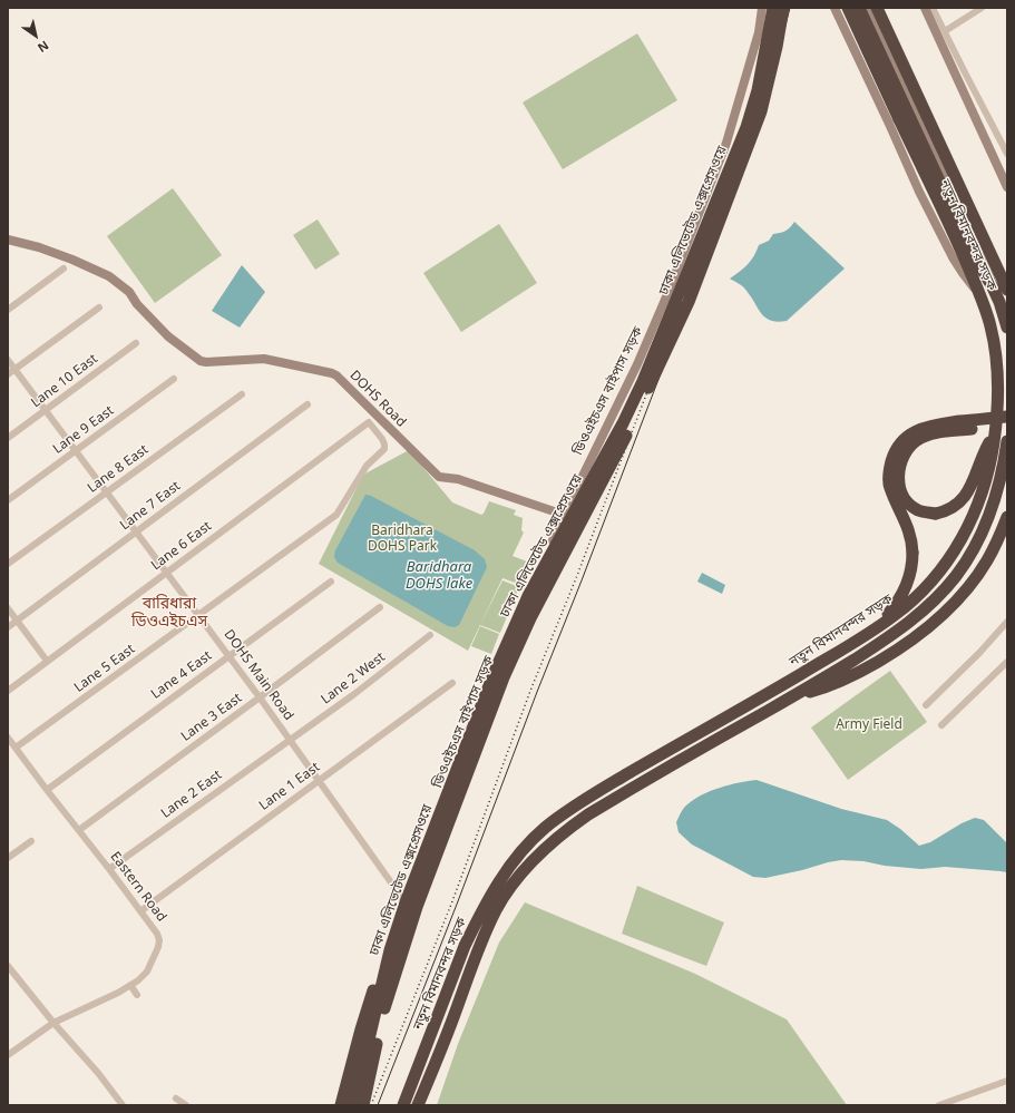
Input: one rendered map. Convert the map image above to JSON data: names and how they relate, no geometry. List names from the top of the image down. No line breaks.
{"streets":{"highway":["ঢাকা এলিভেটেড এক্সপ্রেসওয়ে","নতুন বিমানবন্দর সড়ক"],"street":["Lane 10 East","ডিওএইচএস বাইপাস সড়ক","DOHS Road","Lane 9 East","Lane 8 East","Lane 7 East","Lane 6 East","Lane 5 East","Lane 4 East","DOHS Main Road","Lane 2 West","Lane 3 East","Lane 1 East","Lane 2 East","Eastern Road"]},"crossings":[["Lane 10 East","DOHS Main Road"],["ডিওএইচএস বাইপাস সড়ক","DOHS Road"],["ডিওএইচএস বাইপাস সড়ক","DOHS Main Road"],["Lane 9 East","DOHS Main Road"],["Lane 8 East","DOHS Main Road"],["Lane 7 East","DOHS Main Road"],["Lane 6 East","Lane 5 East"],["Lane 6 East","DOHS Main Road"],["Lane 5 East","DOHS Main Road"],["Lane 5 East","Eastern Road"],["Lane 4 East","DOHS Main Road"],["Lane 4 East","Eastern Road"],["DOHS Main Road","Lane 2 West"],["DOHS Main Road","Lane 3 East"],["DOHS Main Road","Lane 1 East"],["DOHS Main Road","Lane 2 East"],["Lane 2 West","Lane 2 East"],["Lane 3 East","Eastern Road"],["Lane 1 East","Eastern Road"],["Lane 2 East","Eastern Road"]],"districts":["বারিধারা ডিওএইচএস"],"water":["Baridhara DOHS lake"],"parks":["Baridhara DOHS Park","Army Field"],"north":"bottom right"}
